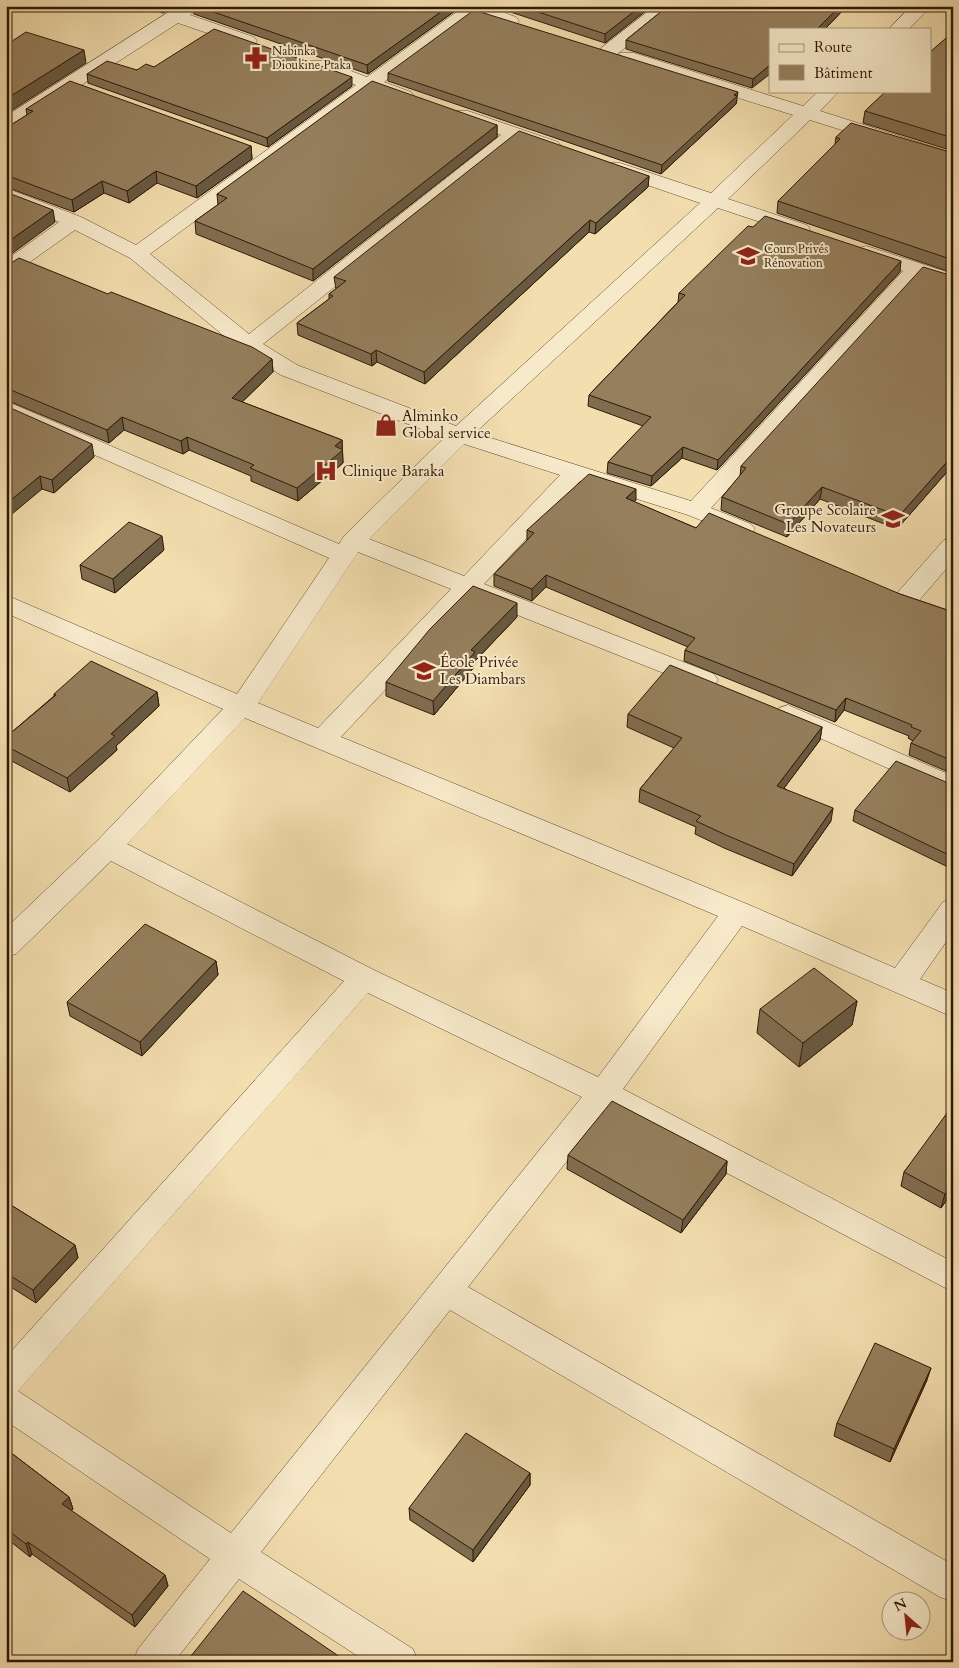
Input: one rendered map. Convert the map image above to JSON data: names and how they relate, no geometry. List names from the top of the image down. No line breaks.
{"places":{"pharmacy":["Nabinka Dioukine Ptaka"],"school or university":["Cours Privés Rénovation","Groupe Scolaire Les Novateurs","École Privée Les Diambars"],"shop":["Alminko Global service"],"hospital":["Clinique Baraka"]},"legend":["Route","Bâtiment"],"north":"top left"}
